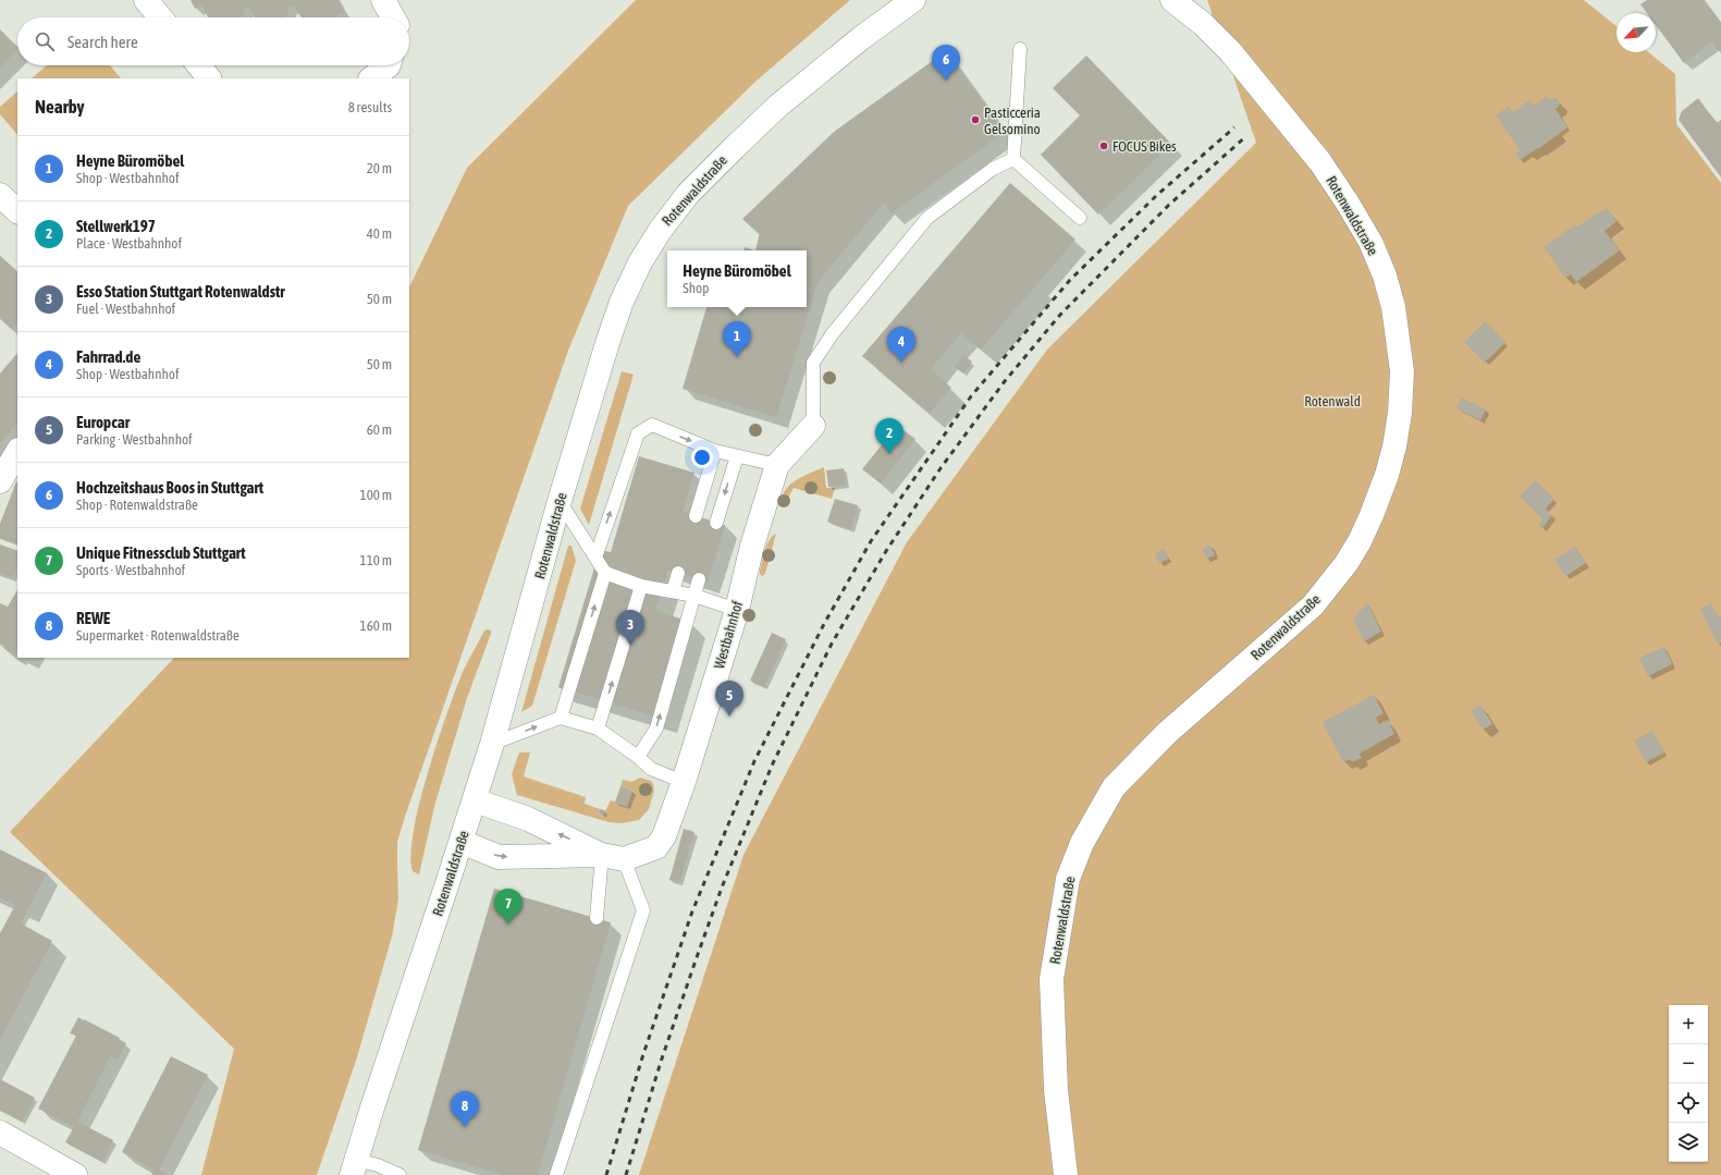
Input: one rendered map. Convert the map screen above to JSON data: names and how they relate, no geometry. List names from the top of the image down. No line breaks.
{"streets":{"main road":["Rotenwaldstraße","Westbahnhof"]},"crossings":[["Rotenwaldstraße","Westbahnhof"]],"parks":["Rotenwald"],"places":["Pasticceria Gelsomino","FOCUS Bikes"],"north":"bottom left","page":{"search":"Search here","pins":["6","1","4","2","3","5","7","8"],"heading":["Nearby","8 results"],"list":[{"mark":"1","name":"Heyne Büromöbel","note":"Shop · Westbahnhof","value":"20 m"},{"mark":"2","name":"Stellwerk197","note":"Place · Westbahnhof","value":"40 m"},{"mark":"3","name":"Esso Station Stuttgart Rotenwaldstr","note":"Fuel · Westbahnhof","value":"50 m"},{"mark":"4","name":"Fahrrad.de","note":"Shop · Westbahnhof","value":"50 m"},{"mark":"5","name":"Europcar","note":"Parking · Westbahnhof","value":"60 m"},{"mark":"6","name":"Hochzeitshaus Boos in Stuttgart","note":"Shop · Rotenwaldstraße","value":"100 m"},{"mark":"7","name":"Unique Fitnessclub Stuttgart","note":"Sports · Westbahnhof","value":"110 m"},{"mark":"8","name":"REWE","note":"Supermarket · Rotenwaldstraße","value":"160 m"}],"popup":["Heyne Büromöbel","Shop"],"map_buttons":["+","−"]}}
